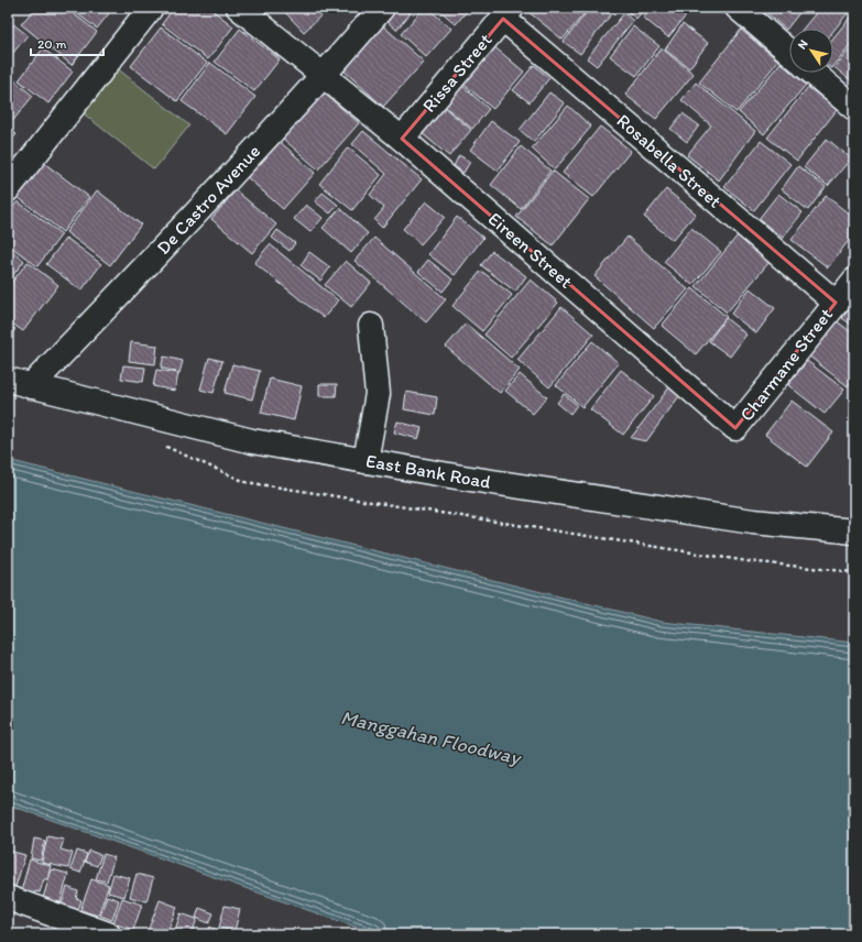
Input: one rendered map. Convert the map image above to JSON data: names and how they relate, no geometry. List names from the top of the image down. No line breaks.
{"streets":{"street":["Rissa Street","Rosabella Street","De Castro Avenue","Eireen Street","Charmane Street","East Bank Road"]},"crossings":[["Rissa Street","Rosabella Street"],["Rissa Street","Eireen Street"],["Rosabella Street","Charmane Street"],["De Castro Avenue","Eireen Street"],["De Castro Avenue","East Bank Road"],["Eireen Street","Charmane Street"]],"water":["Manggahan Floodway"],"scale_bar":"20 m","north":"top left"}
